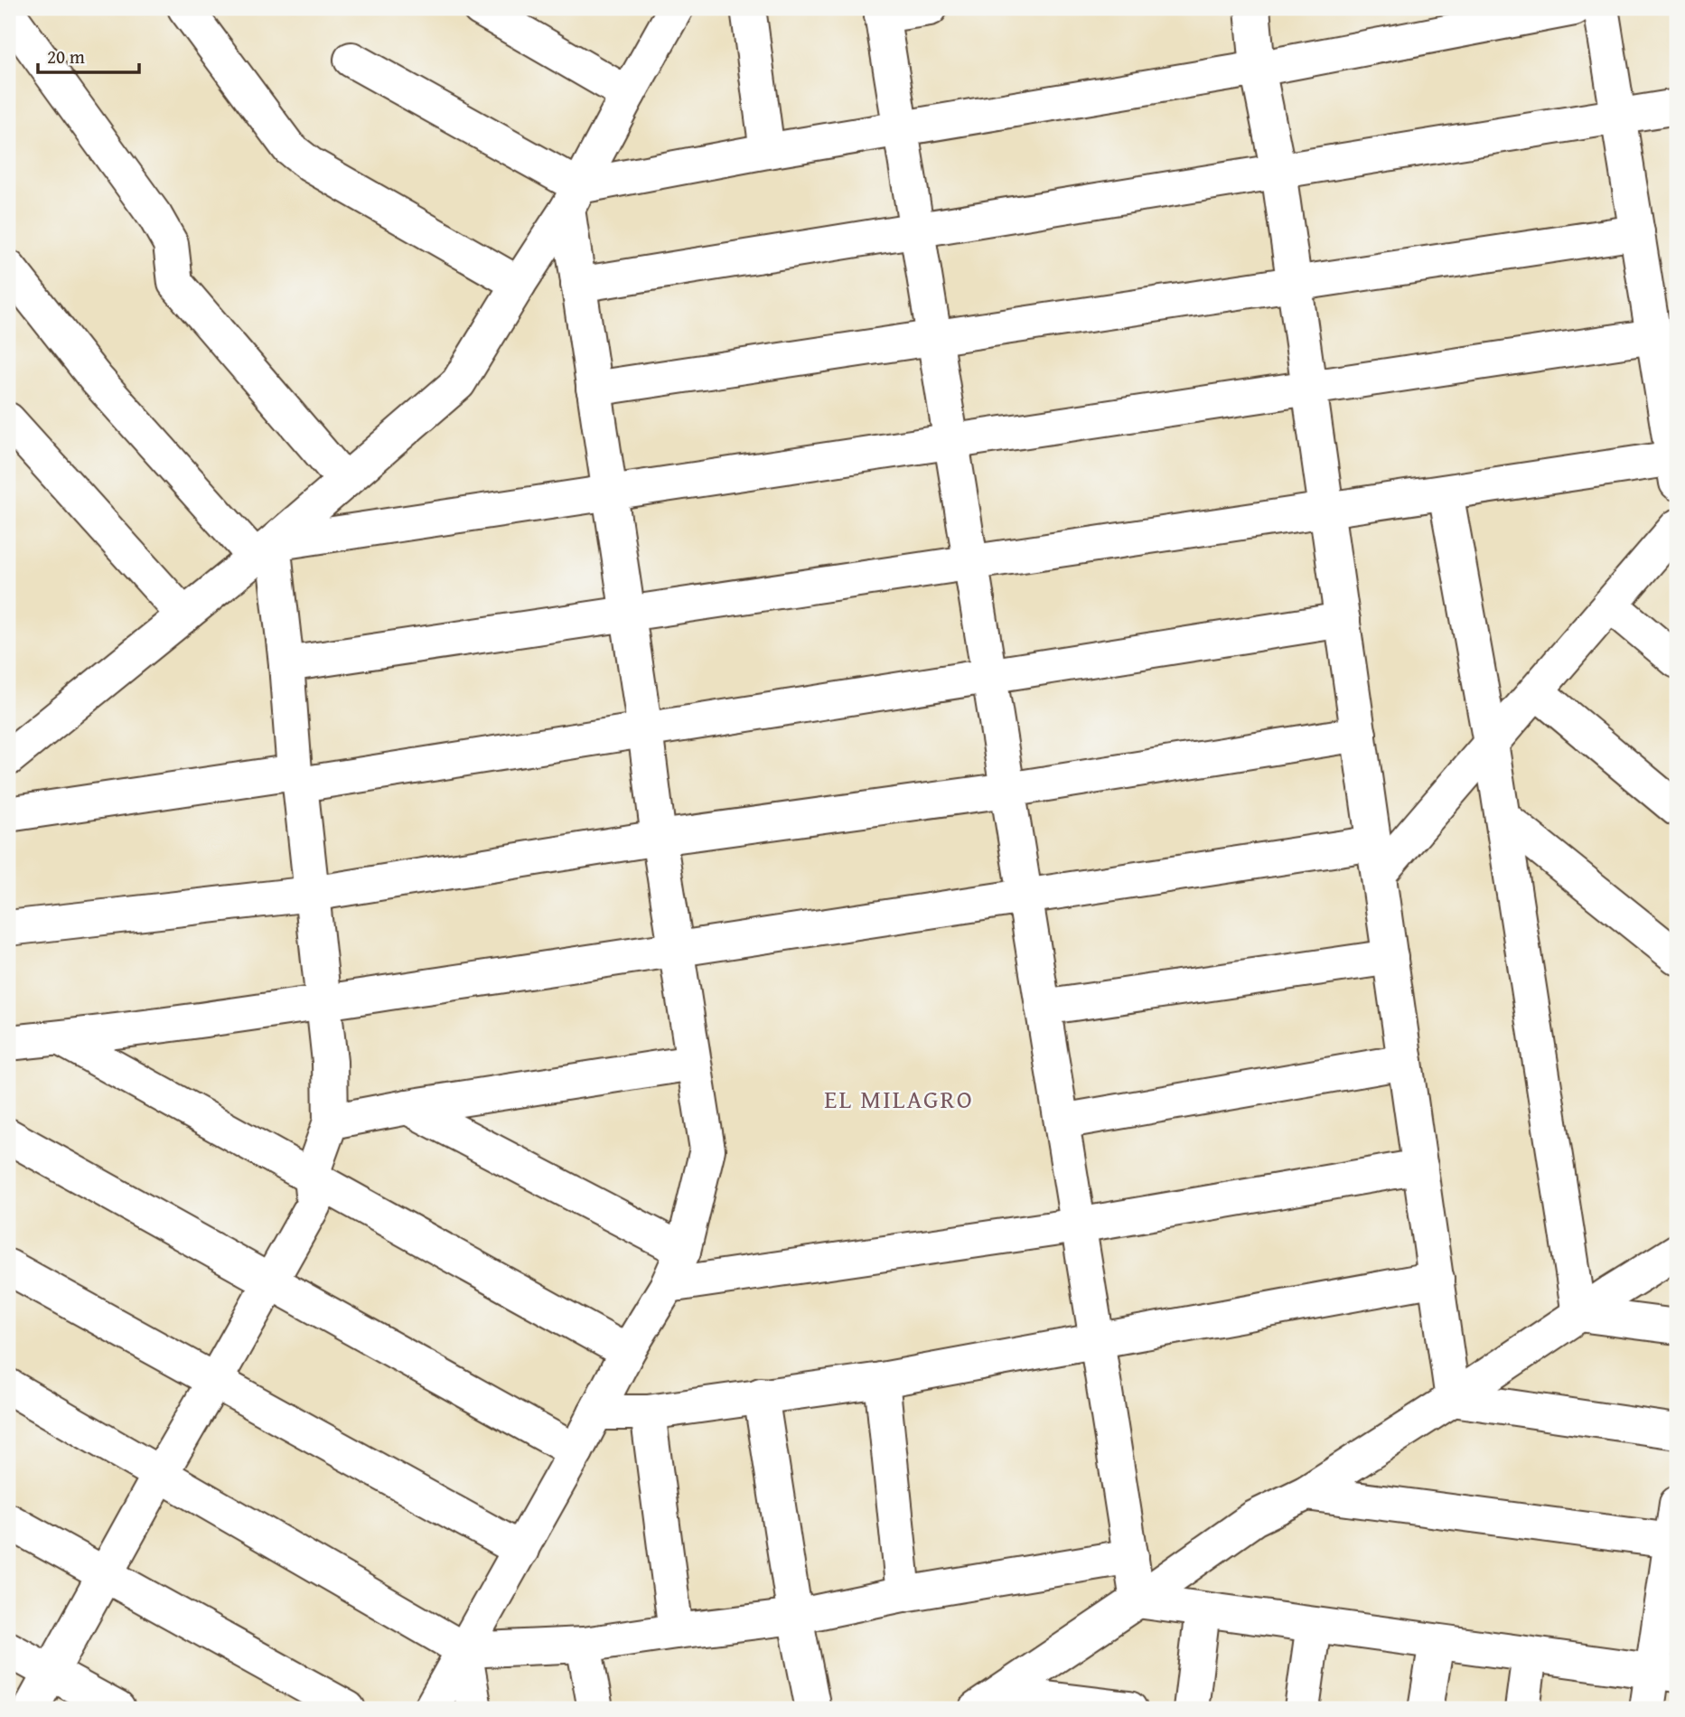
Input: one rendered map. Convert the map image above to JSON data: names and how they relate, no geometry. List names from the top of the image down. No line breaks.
{"districts":["EL MILAGRO"],"scale_bar":"20 m"}
